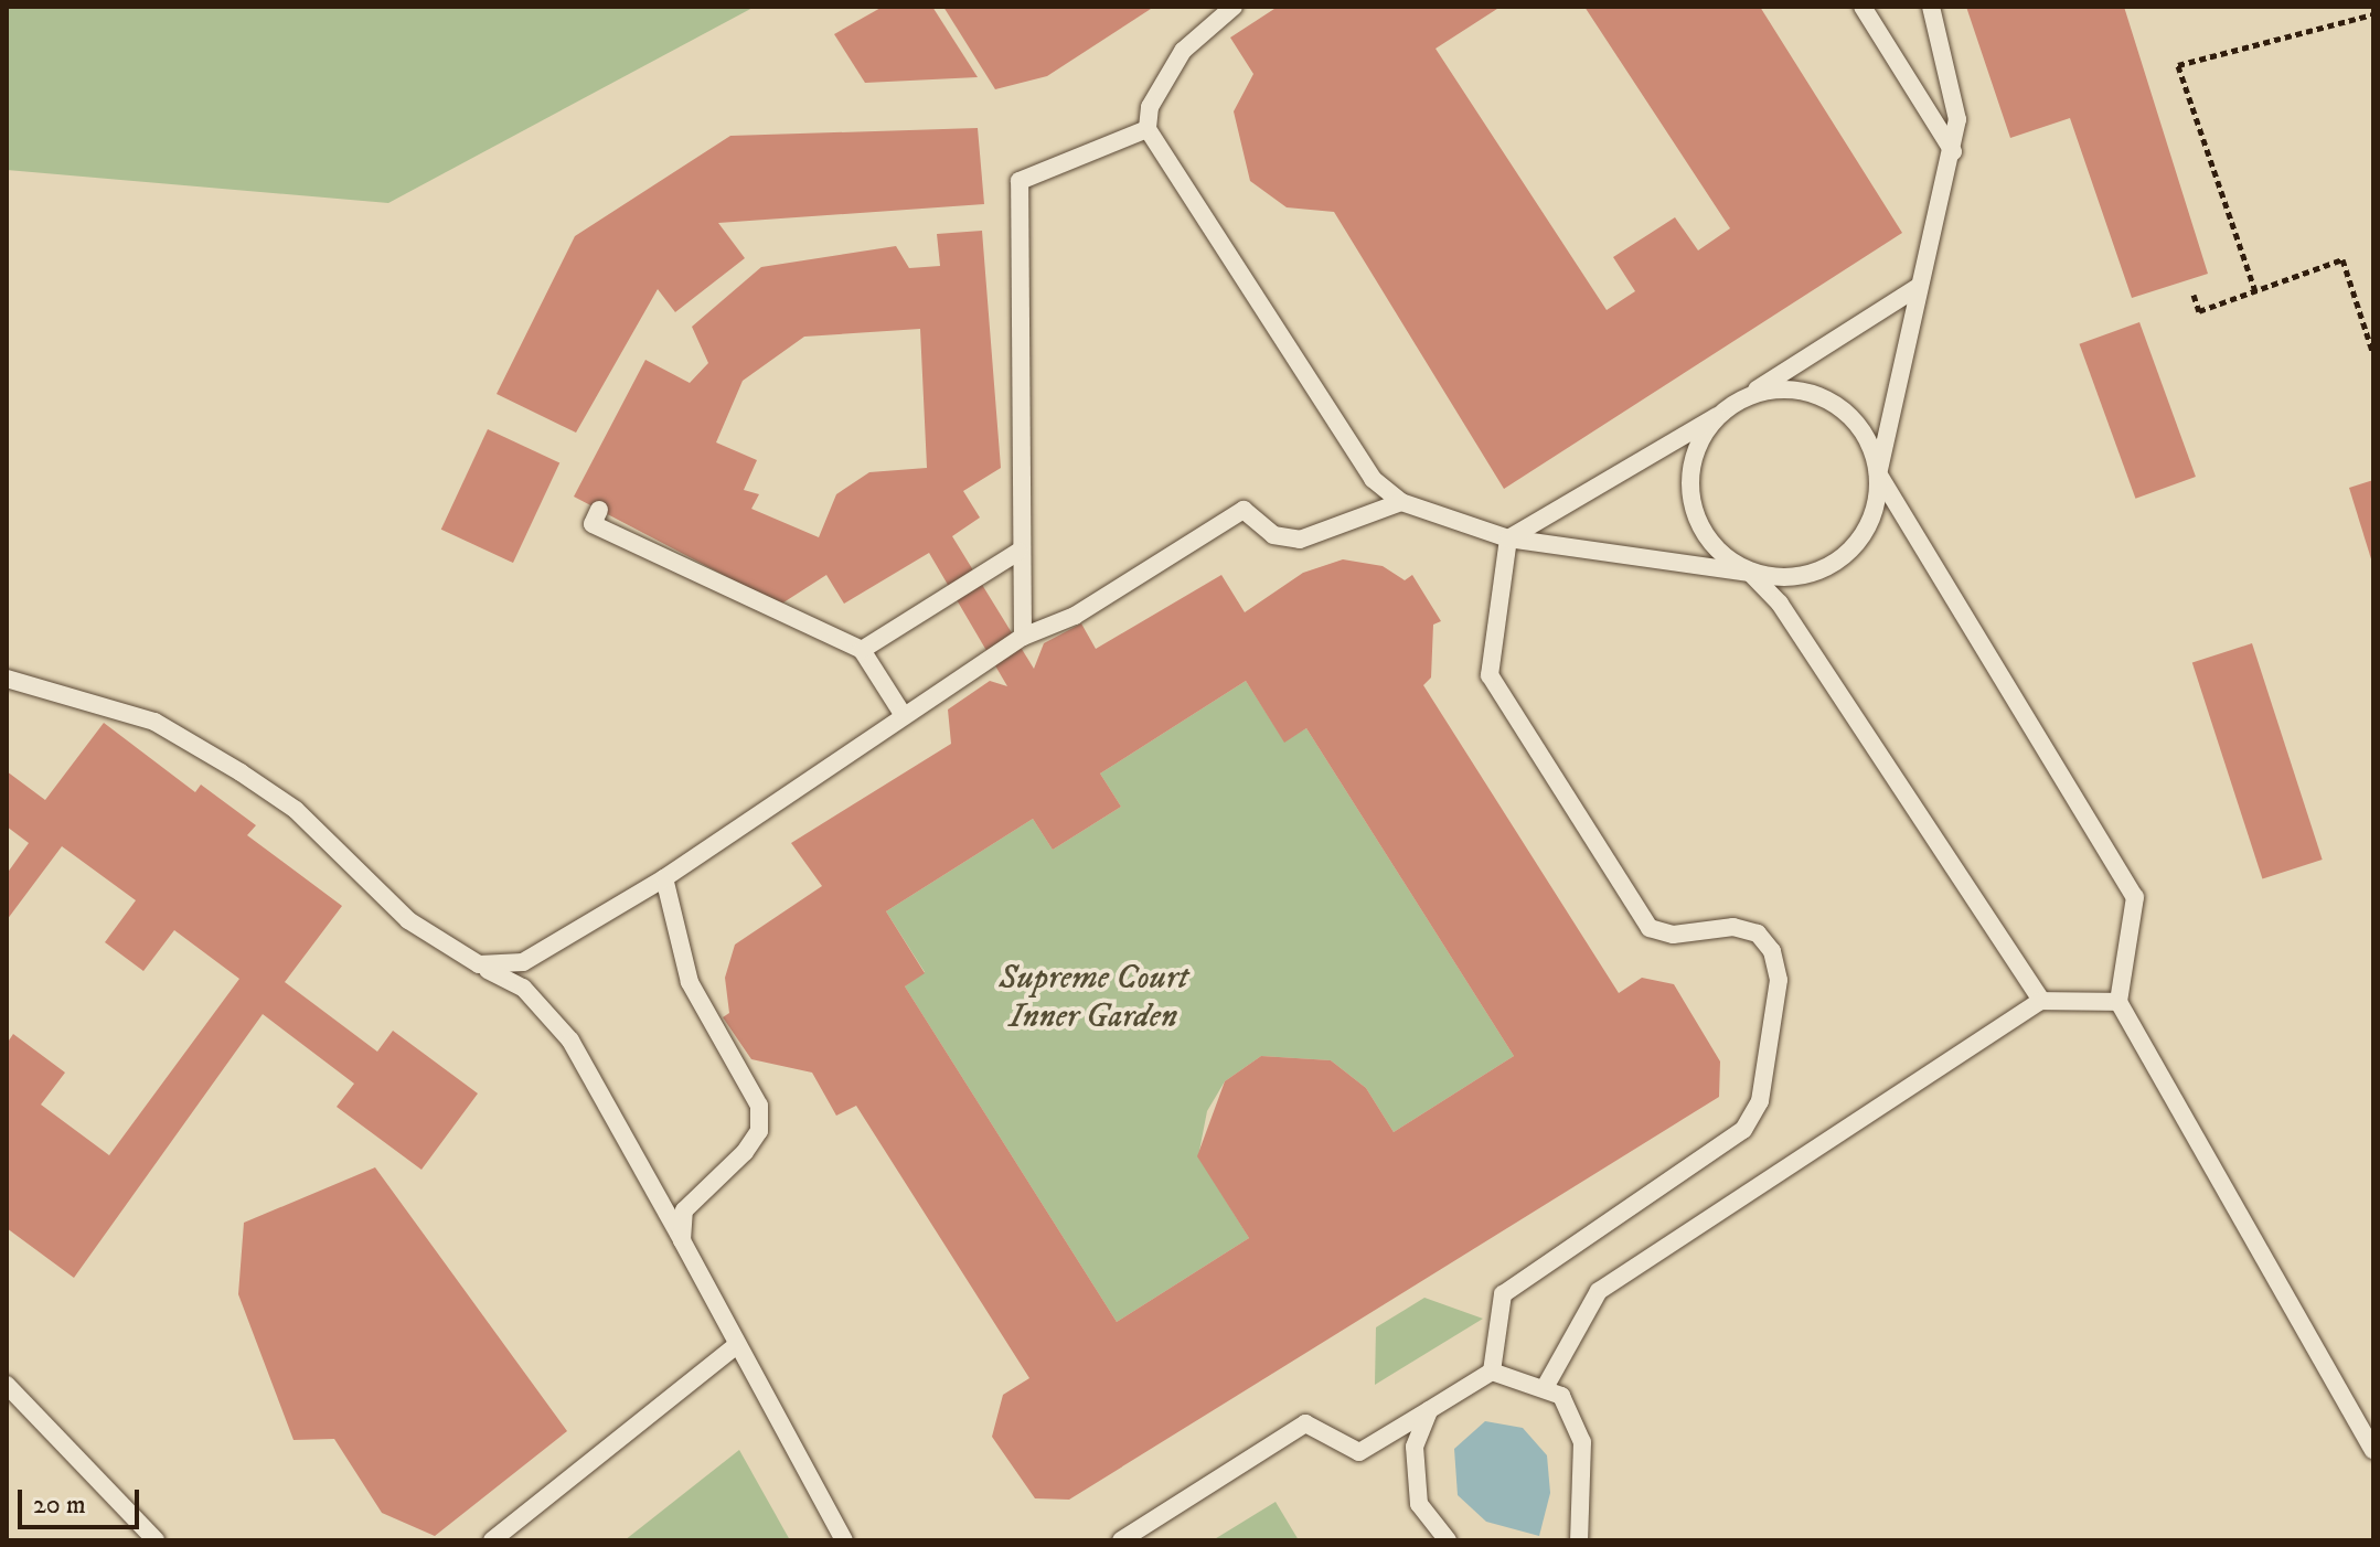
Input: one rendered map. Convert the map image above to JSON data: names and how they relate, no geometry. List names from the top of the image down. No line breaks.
{"parks":["Supreme Court Inner Garden"],"scale_bar":"20 m"}
